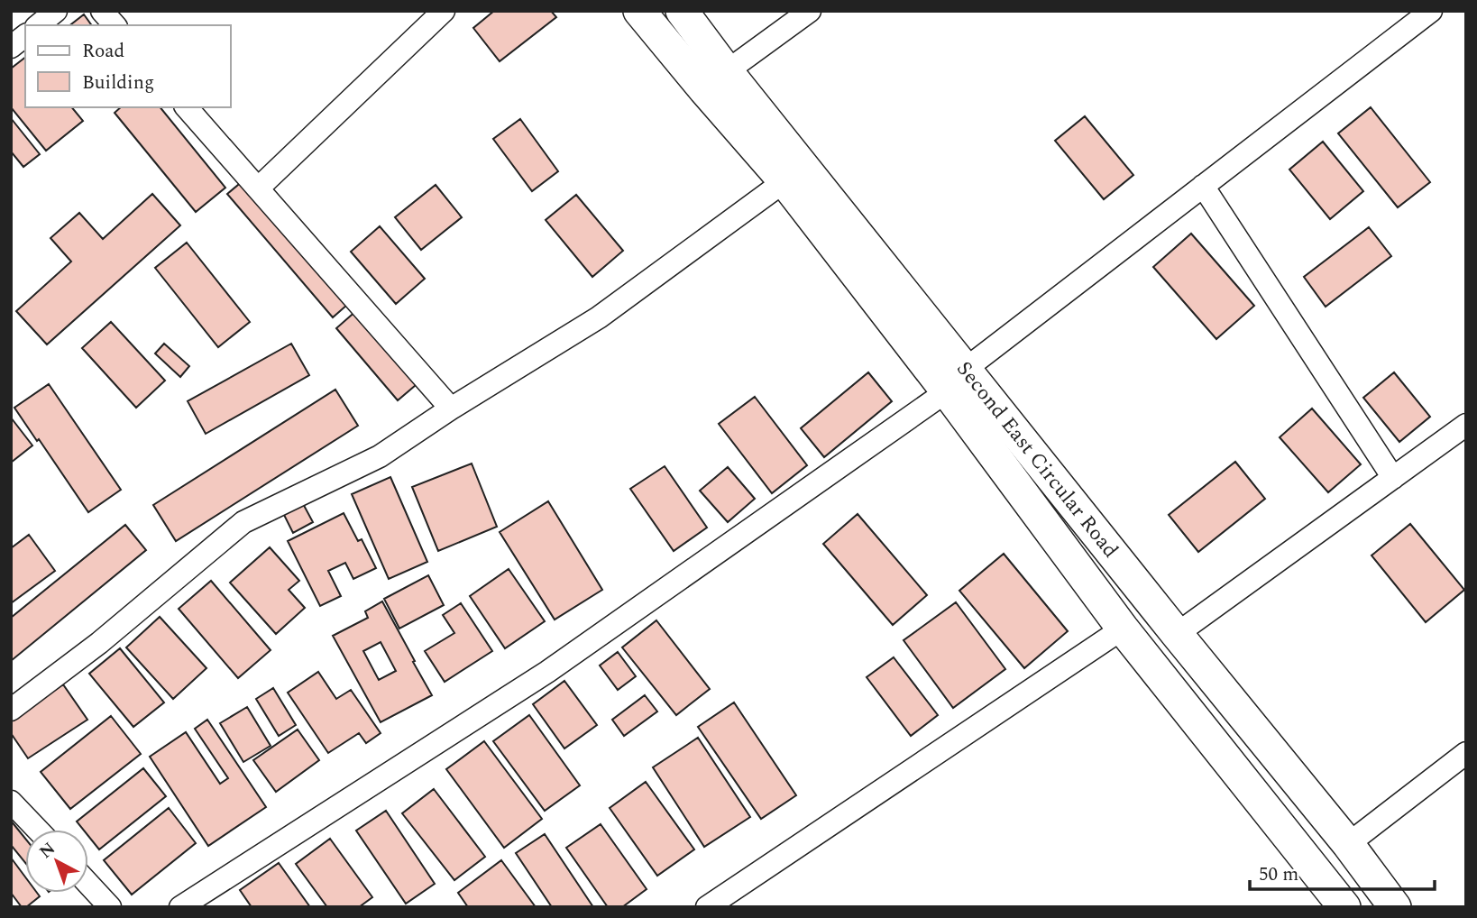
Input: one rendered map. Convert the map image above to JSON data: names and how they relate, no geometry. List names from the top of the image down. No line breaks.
{"streets":{"main road":["Second East Circular Road"]},"legend":["Road","Building"],"scale_bar":"50 m","north":"top left"}
